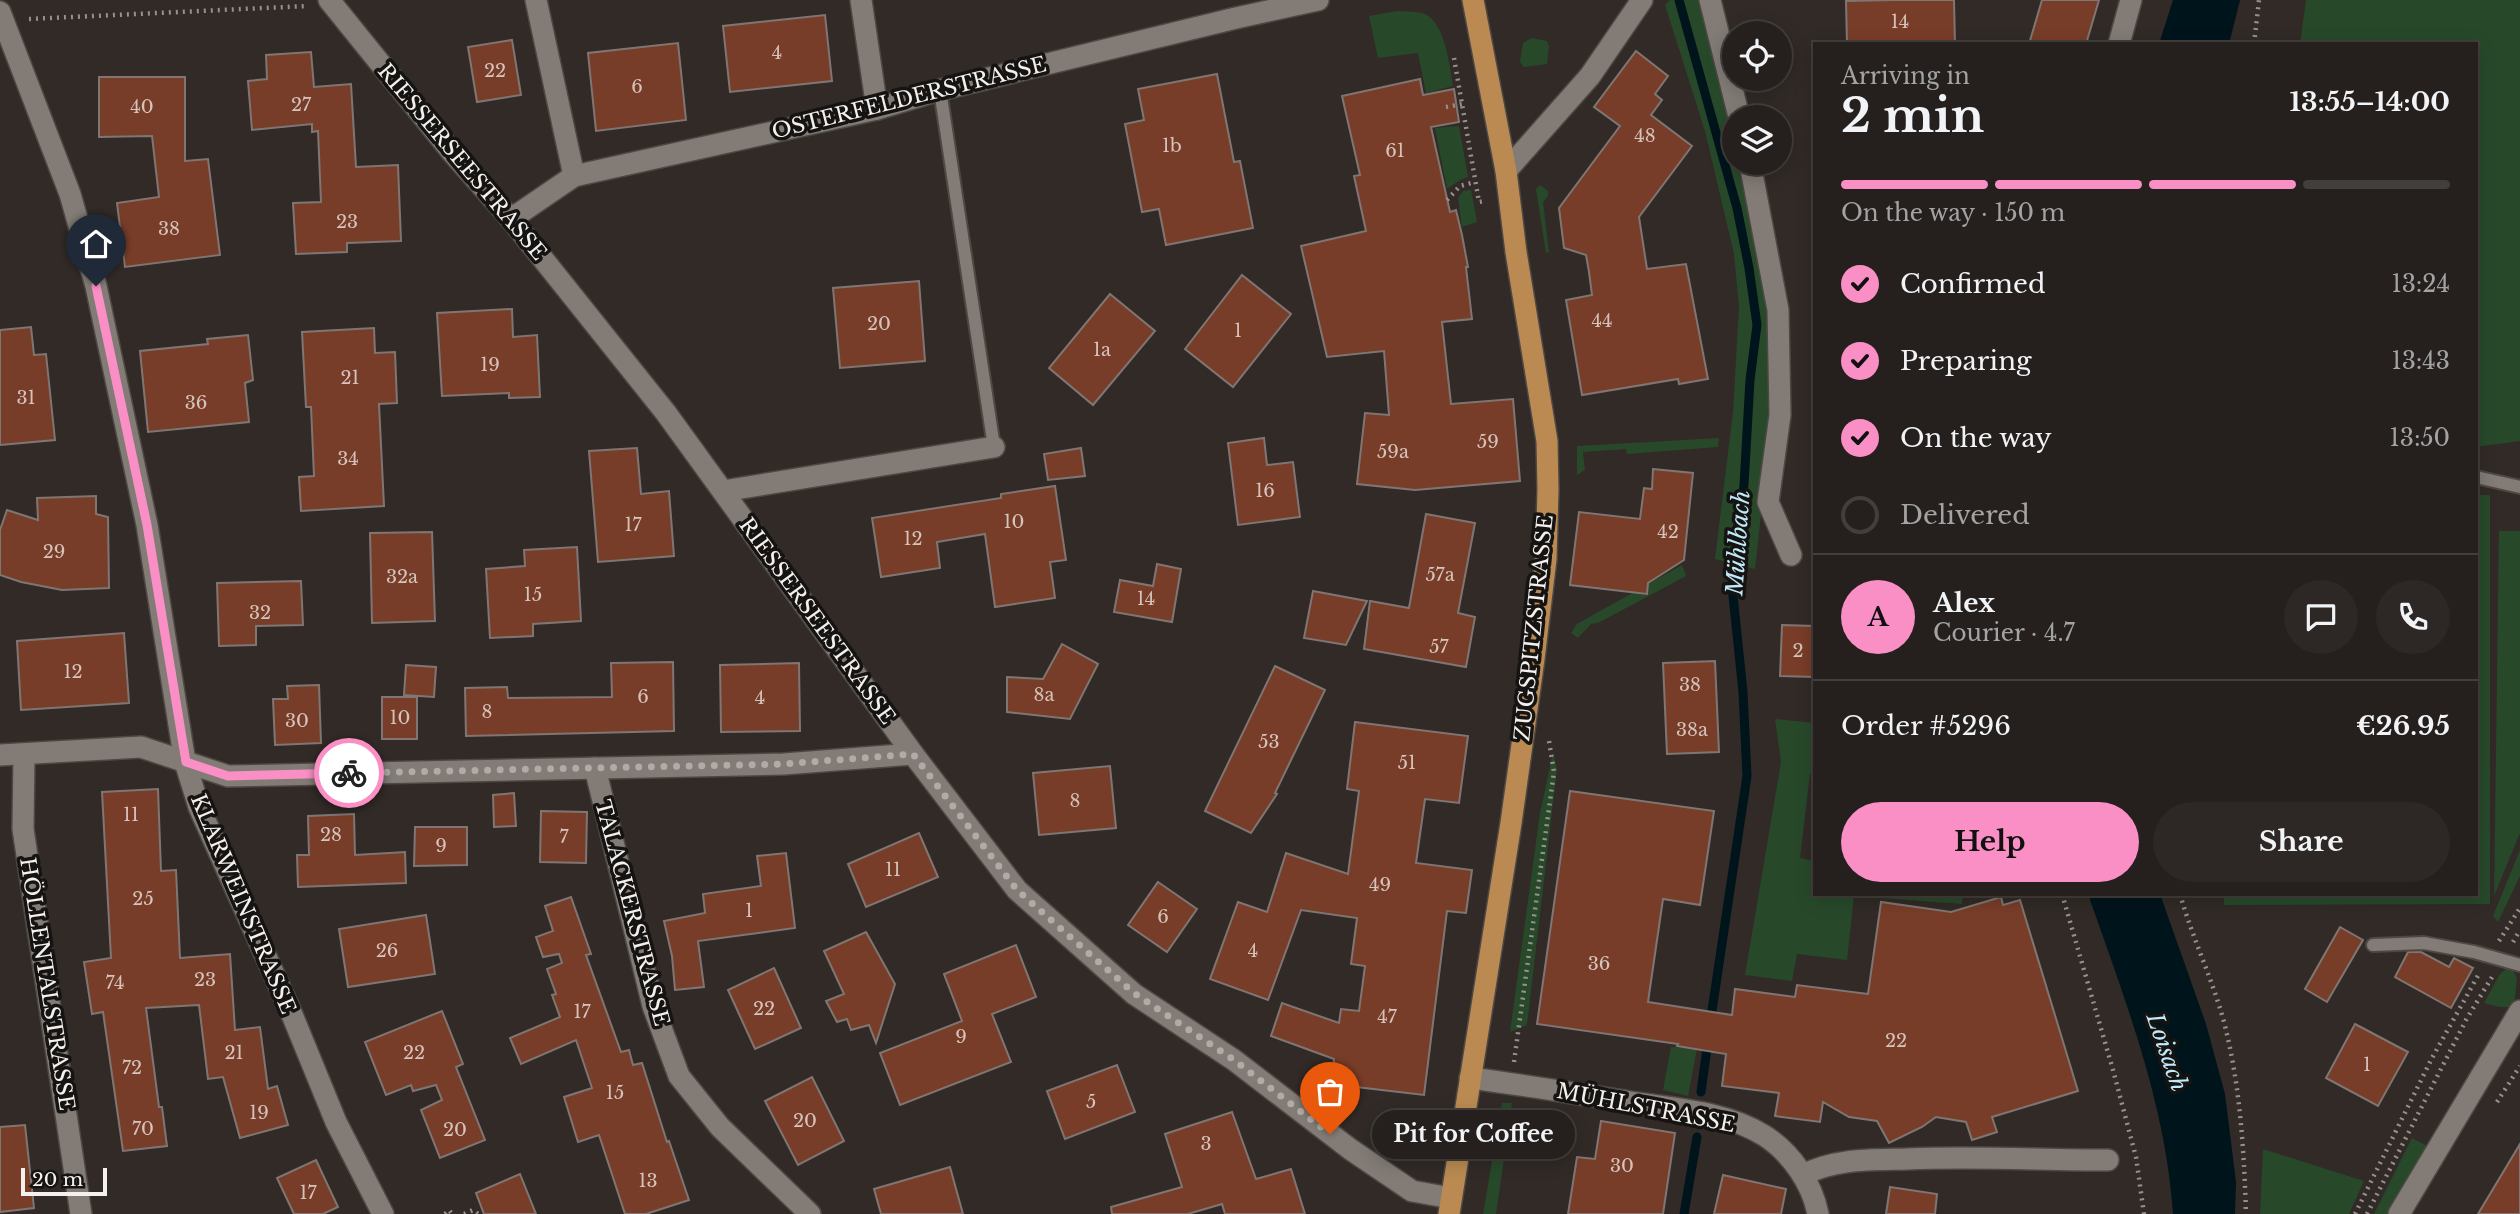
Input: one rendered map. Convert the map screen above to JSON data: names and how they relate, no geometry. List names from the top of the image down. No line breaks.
{"streets":{"main road":["ZUGSPITZSTRASSE"],"street":["OSTERFELDERSTRASSE","RIESSERSEESTRASSE","KLARWEINSTRASSE","TALACKERSTRASSE","HÖLLENTALSTRASSE","MÜHLSTRASSE"]},"crossings":[["OSTERFELDERSTRASSE","RIESSERSEESTRASSE"],["RIESSERSEESTRASSE","ZUGSPITZSTRASSE"],["ZUGSPITZSTRASSE","MÜHLSTRASSE"]],"water":["Mühlbach","Loisach"],"places":["Pit for Coffee"],"house_numbers":["14","4","22","6","27","40","48","1b","61","23","38","44","20","1","1a","19","21","31","36","59","59a","34","16","10","17","42","12","29","57a","32a","15","14","32","57","2","12","38","8a","6","4","8","10","30","38a","53","51","8","11","28","7","9","11","49","25","1","6","26","4","36","23","74","22","17","47","9","22","21","22","1","72","15","5","19","20","70","20","3","30","13","17"],"scale_bar":"20 m","page":{"heading":["2 min","Arriving in","13:55–14:00"],"panel":["Alex","Courier · 4.7","Order #5296","€26.95"],"bar":"On the way · 150 m","list":[["Confirmed","13:24"],["Preparing","13:43"],["On the way","13:50"],"Delivered"],"round":"A","buttons":["Help","Share"],"bubble":"Pit for Coffee","scale":"20 m"}}
